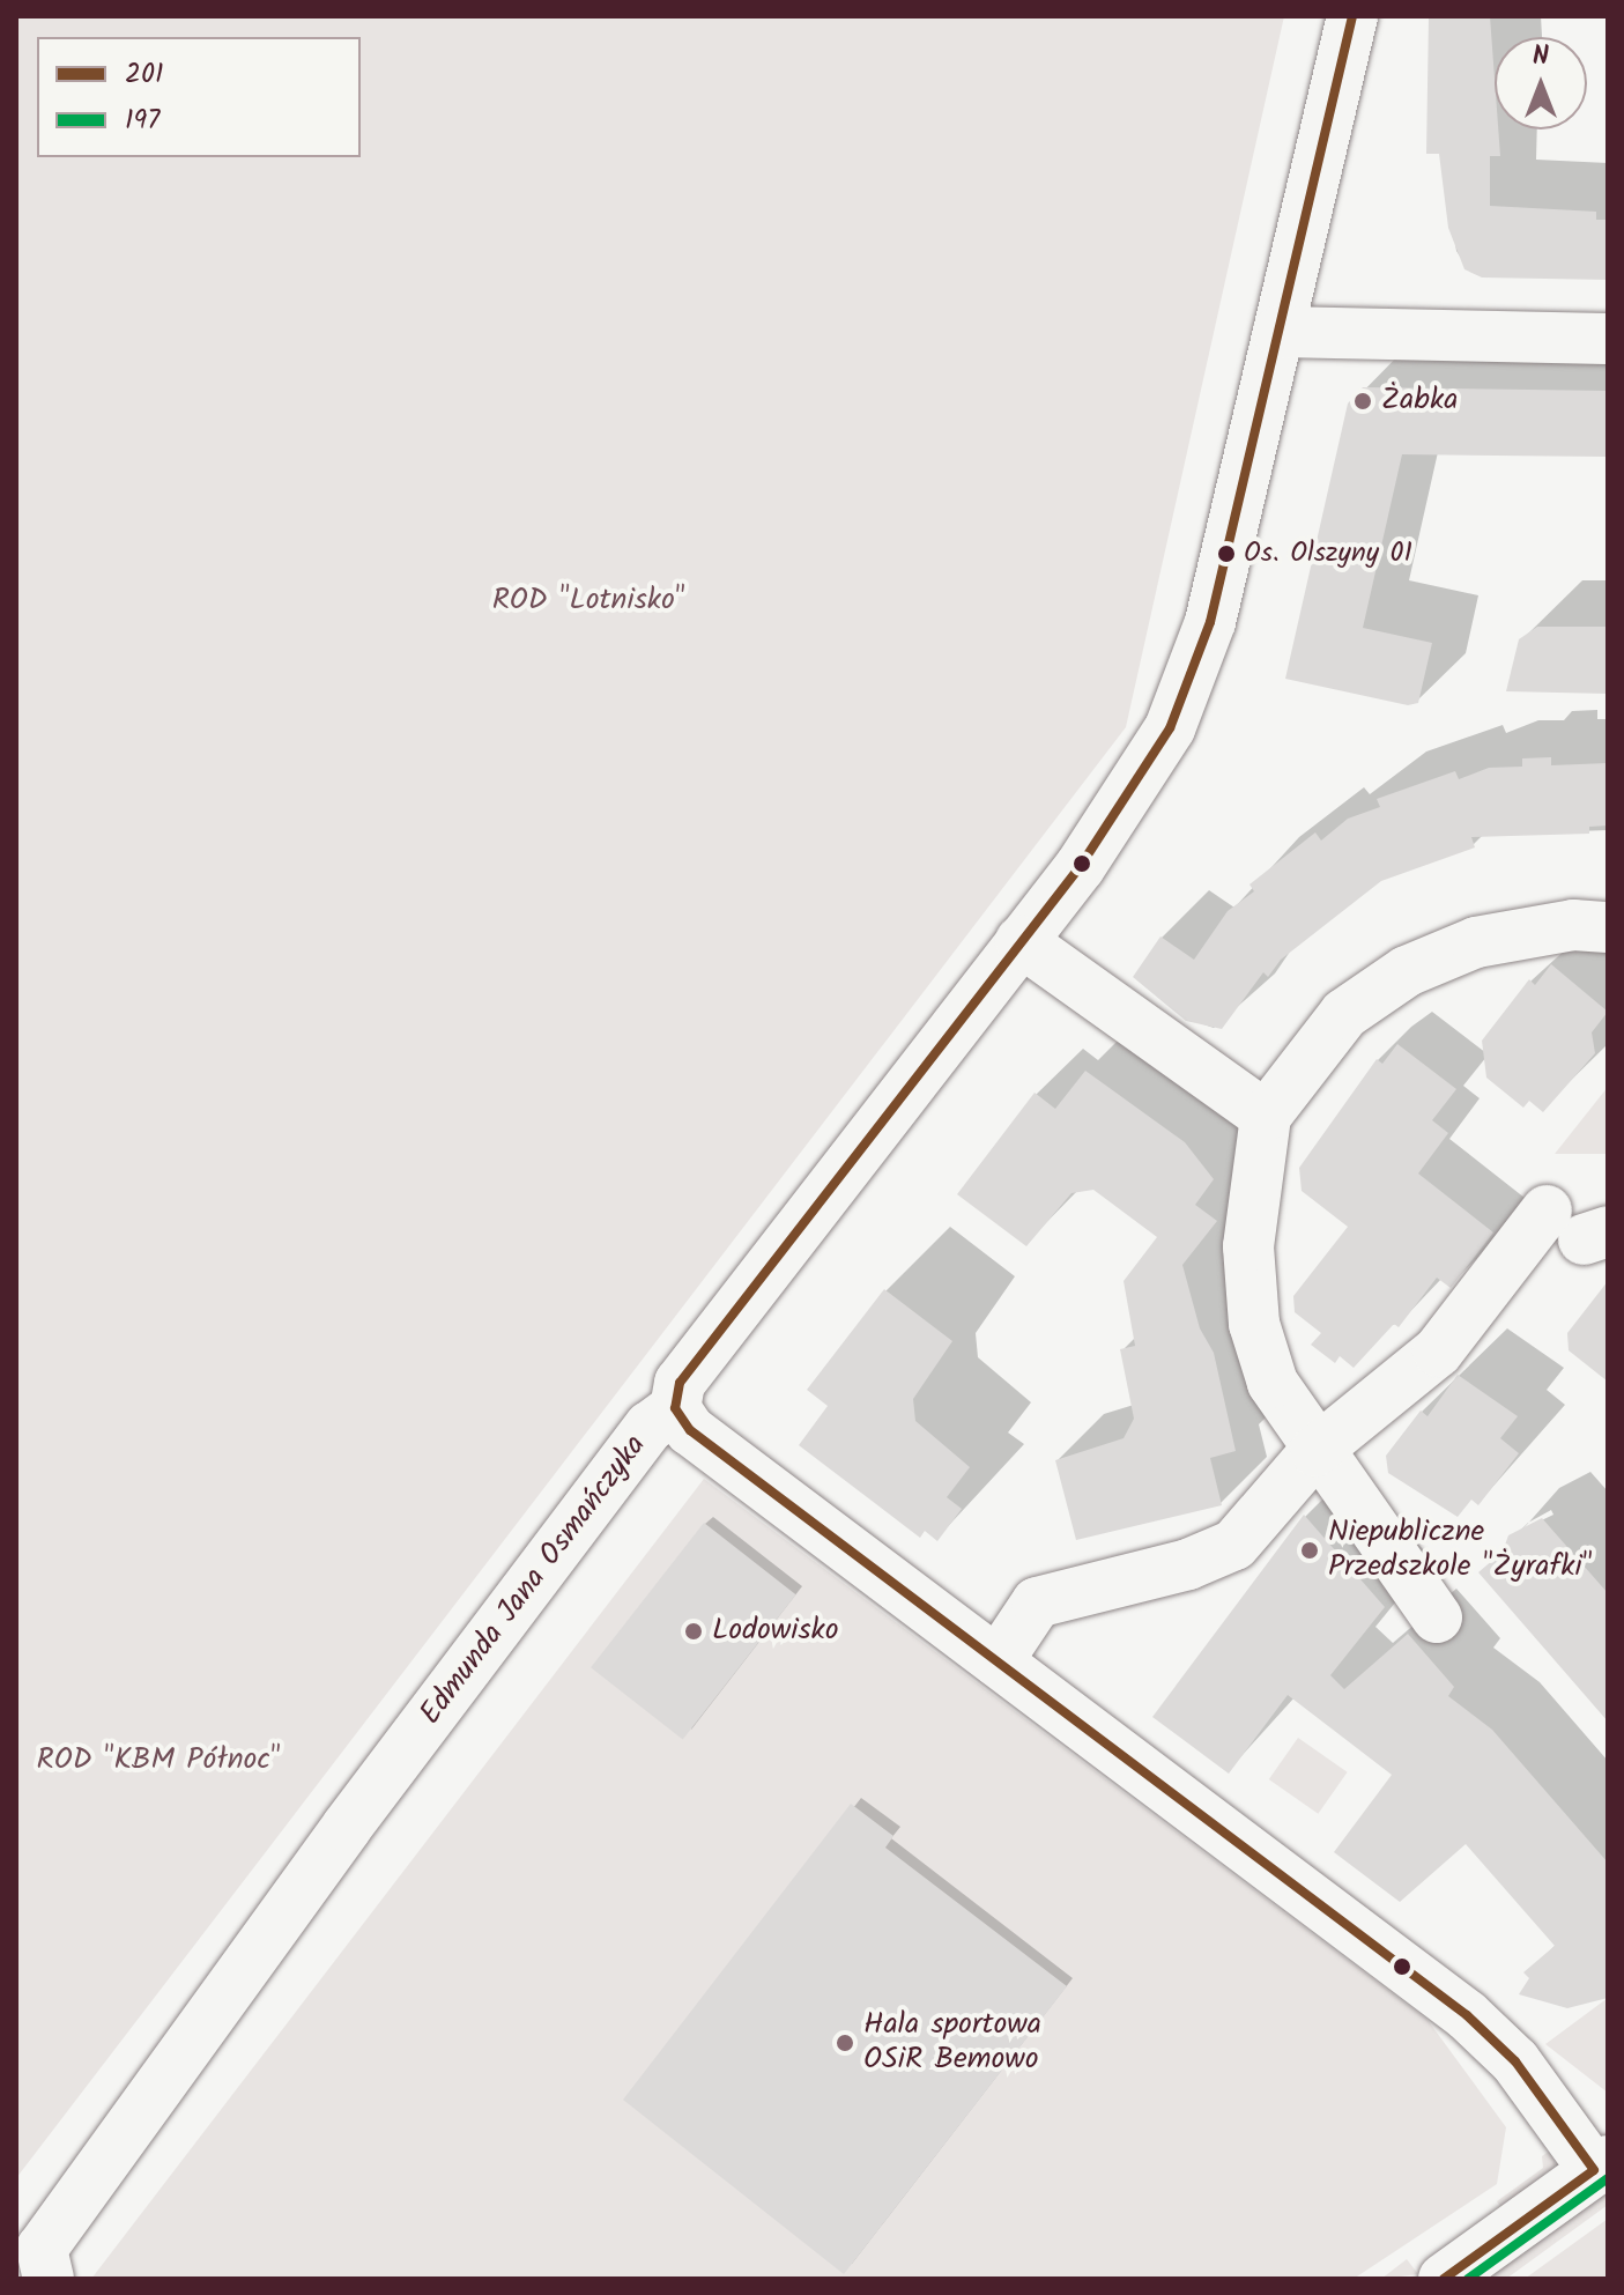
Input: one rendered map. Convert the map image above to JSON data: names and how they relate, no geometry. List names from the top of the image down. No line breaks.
{"streets":{"street":["Edmunda Jana Osmańczyka"]},"parks":["ROD \"Lotnisko\"","ROD \"KBM Północ\""],"places":["Żabka","Os. Olszyny 01","Niepubliczne Przedszkole \"Żyrafki\"","Lodowisko","Hala sportowa OSiR Bemowo"],"lines":["transit line 201","transit line 197"],"legend":["201","197"],"north":"top"}
